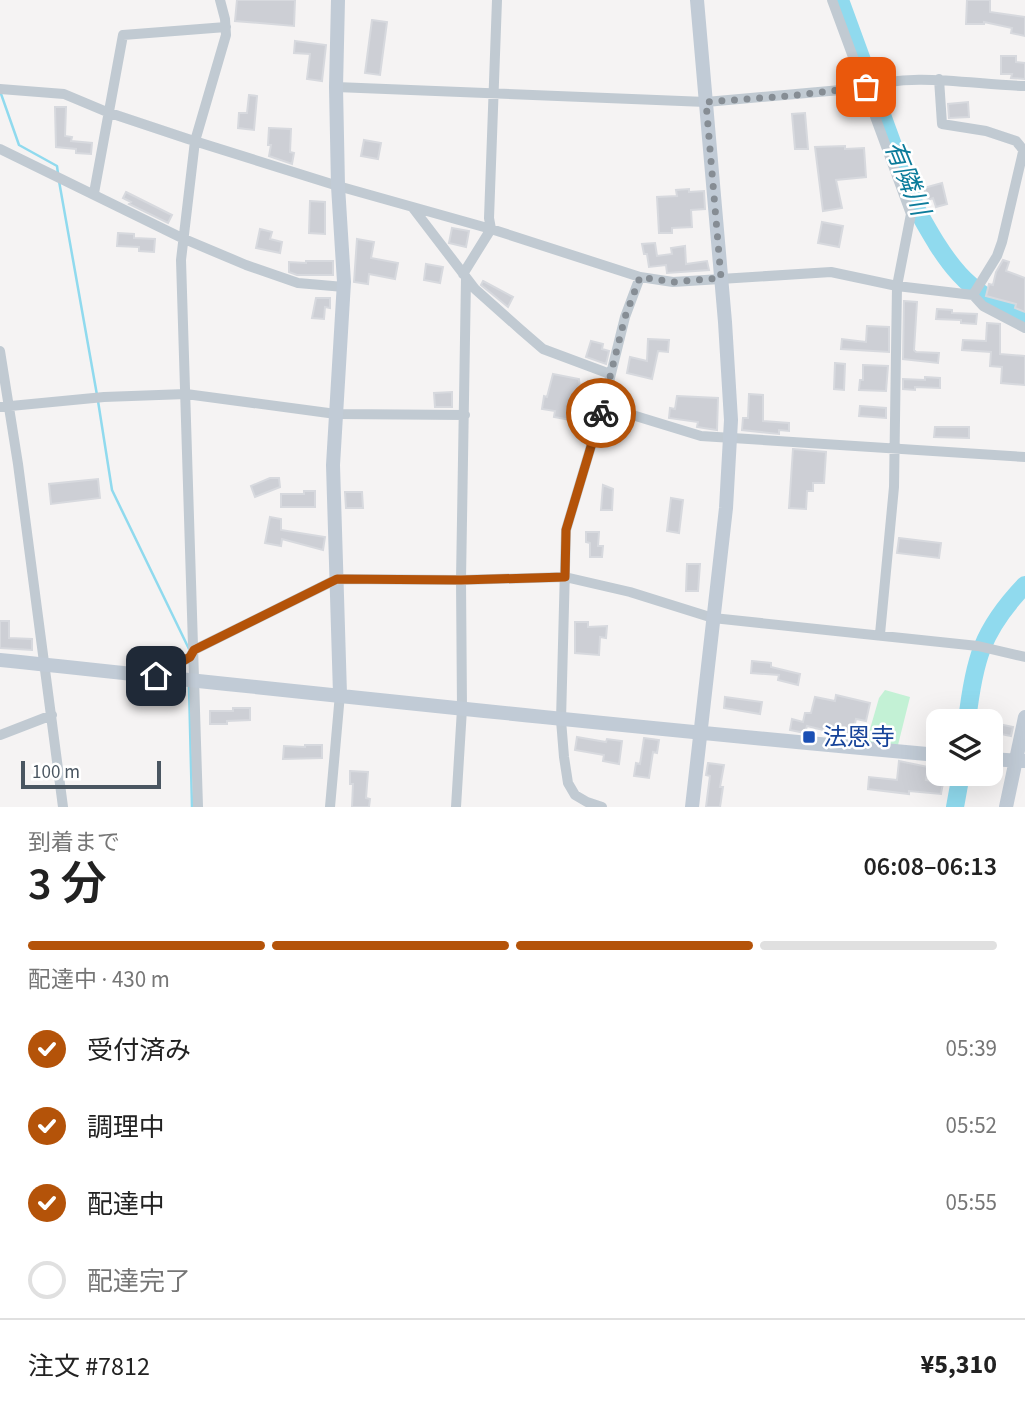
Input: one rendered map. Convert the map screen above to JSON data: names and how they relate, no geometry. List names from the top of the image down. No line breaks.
{"water":["有隣川"],"places":{"transit":["法恩寺"]},"scale_bar":"100 m","page":{"scale":"100 m","heading":["3 分","到着まで","06:08–06:13"],"panel":["注文 #7812","¥5,310"],"bar":"配達中 · 430 m","list":[["受付済み","05:39"],["調理中","05:52"],["配達中","05:55"],"配達完了"]}}
